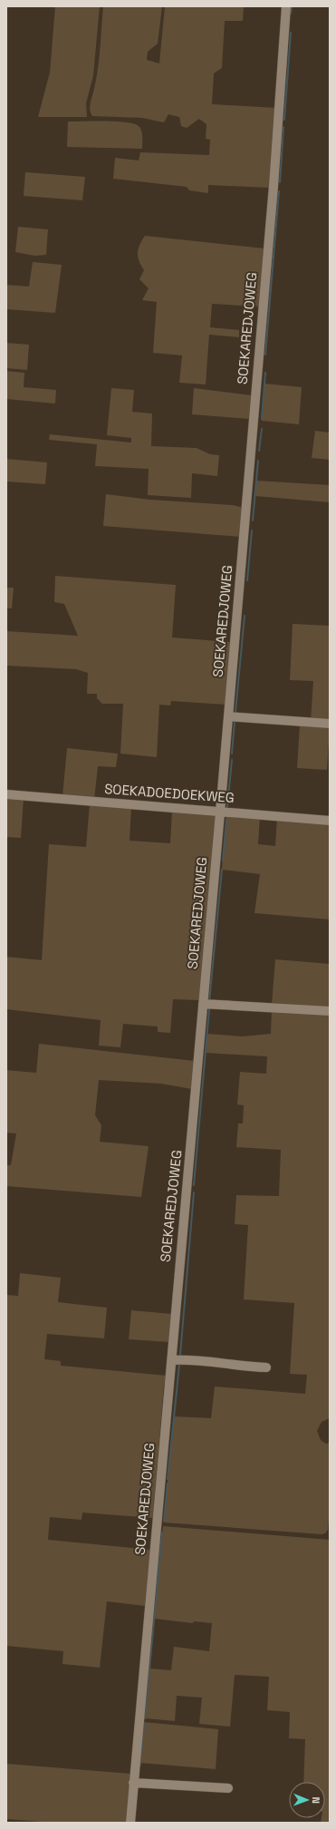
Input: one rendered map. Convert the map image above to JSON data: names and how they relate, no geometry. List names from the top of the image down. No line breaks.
{"streets":{"street":["SOEKAREDJOWEG","SOEKADOEDOEKWEG"]},"crossings":[["SOEKAREDJOWEG","SOEKADOEDOEKWEG"]],"north":"right"}
